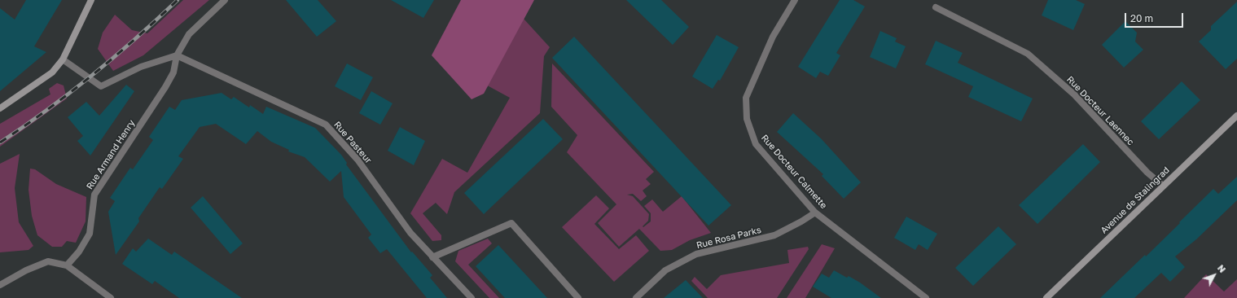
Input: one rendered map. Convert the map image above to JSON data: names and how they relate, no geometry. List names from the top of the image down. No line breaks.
{"streets":{"street":["Rue Docteur Laennec","Rue Pasteur","Rue Armand Henry","Rue Docteur Calmette","Avenue de Stalingrad","Rue Rosa Parks"]},"crossings":[["Rue Docteur Laennec","Avenue de Stalingrad"],["Rue Pasteur","Rue Armand Henry"],["Rue Docteur Calmette","Rue Rosa Parks"]],"scale_bar":"20 m","north":"top right"}
